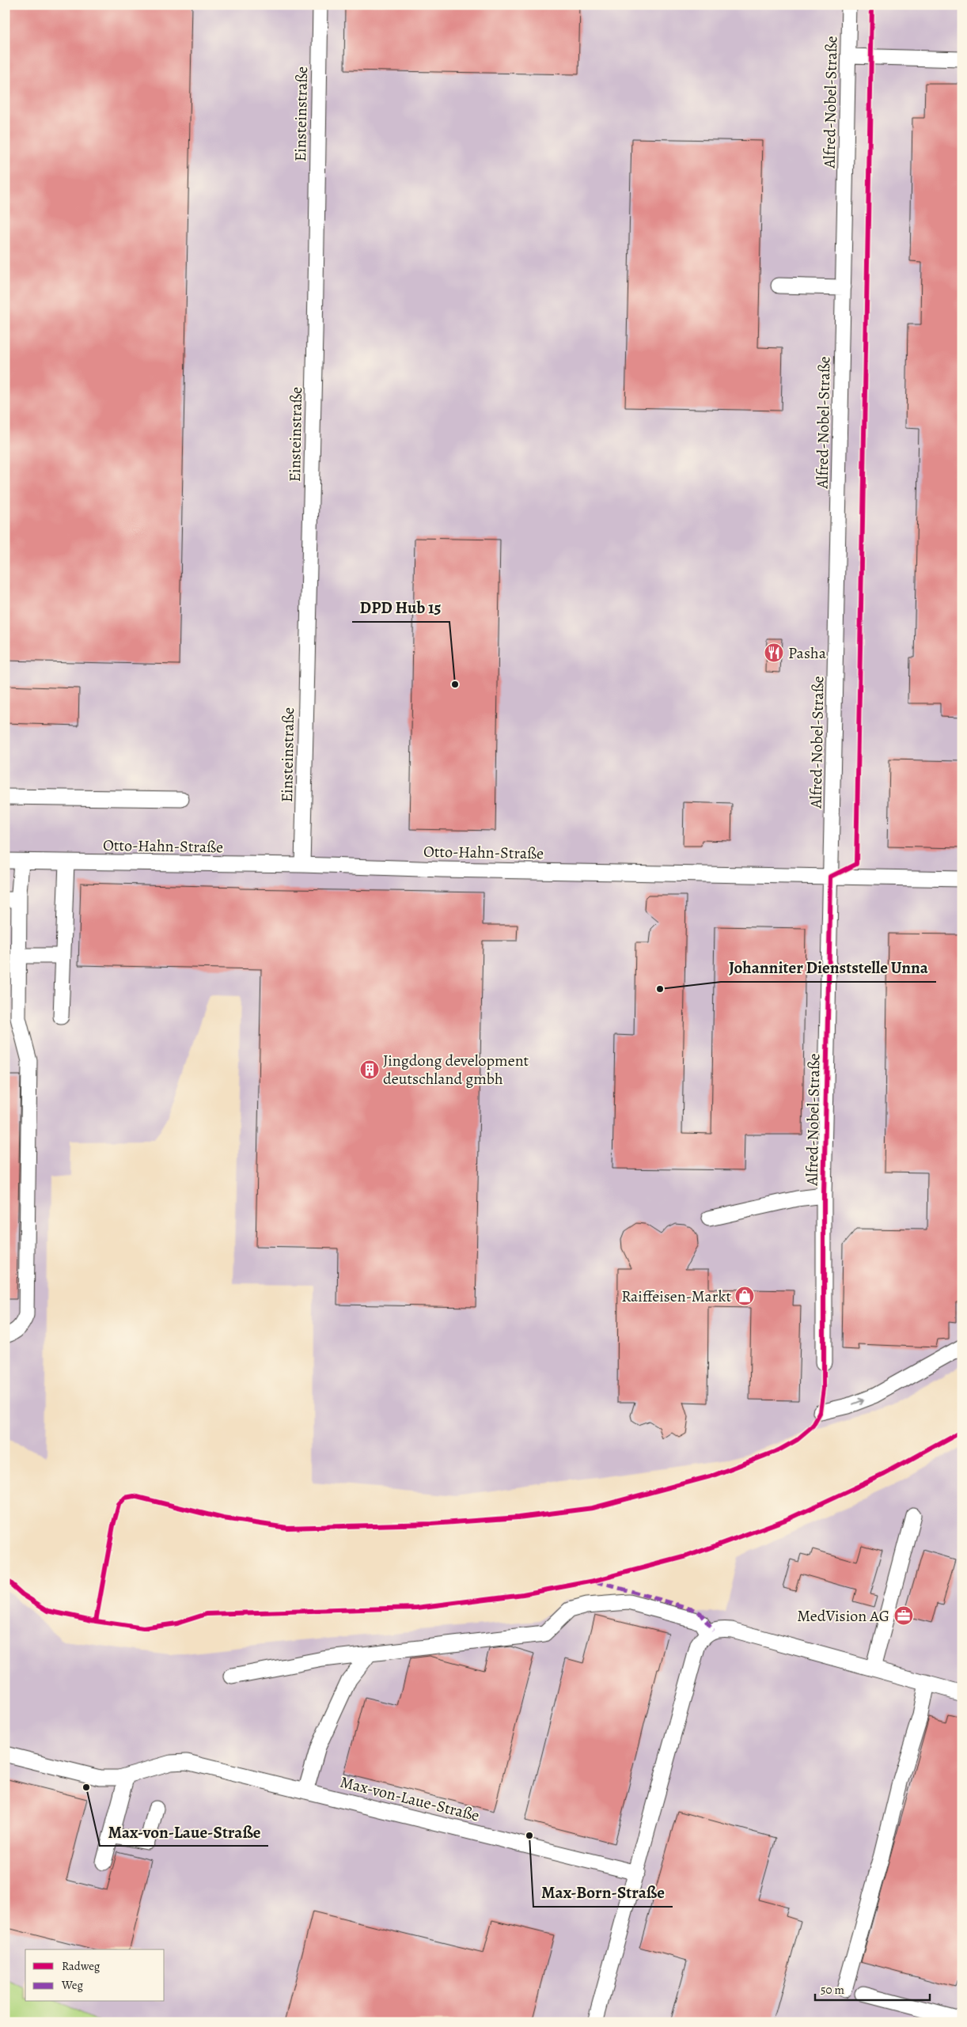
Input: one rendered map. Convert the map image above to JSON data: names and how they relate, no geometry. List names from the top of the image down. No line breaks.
{"streets":{"street":["Alfred-Nobel-Straße","Einsteinstraße","Otto-Hahn-Straße","Max-von-Laue-Straße"]},"crossings":[["Alfred-Nobel-Straße","Otto-Hahn-Straße"],["Einsteinstraße","Otto-Hahn-Straße"]],"places":{"restaurant":["Pasha"],"other":["DPD Hub 15","Johanniter Dienststelle Unna","Max-von-Laue-Straße","Max-Born-Straße"],"building":["Jingdong development deutschland gmbh"],"shop":["Raiffeisen-Markt"],"office":["MedVision AG"]},"legend":["Radweg","Weg"],"scale_bar":"50 m"}
